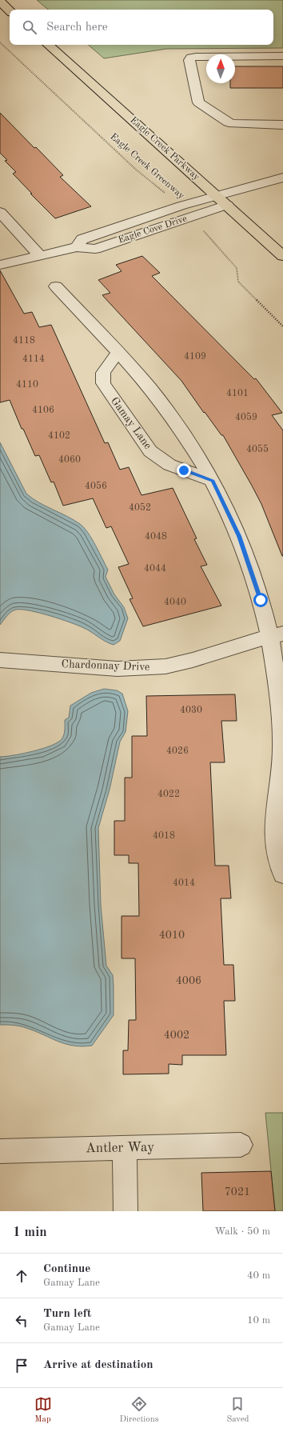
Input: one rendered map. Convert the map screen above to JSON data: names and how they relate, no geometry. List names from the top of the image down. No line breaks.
{"streets":{"main road":["Eagle Creek Parkway"],"street":["Eagle Cove Drive","Gamay Lane","Chardonnay Drive","Antler Way"],"path":["Eagle Creek Greenway"]},"crossings":[["Eagle Creek Parkway","Eagle Cove Drive"],["Eagle Creek Greenway","Eagle Cove Drive"]],"house_numbers":["4118","4109","4114","4110","4101","4106","4059","4102","4055","4060","4056","4052","4048","4044","4040","4030","4026","4022","4018","4014","4010","4006","4002","7021"],"north":"top","page":{"search":"Search here","heading":["1 min","Walk · 50 m"],"list":[["Continue","Gamay Lane","40 m"],["Turn left","Gamay Lane","10 m"],"Arrive at destination"],"nav":["Map","Directions","Saved"]}}
